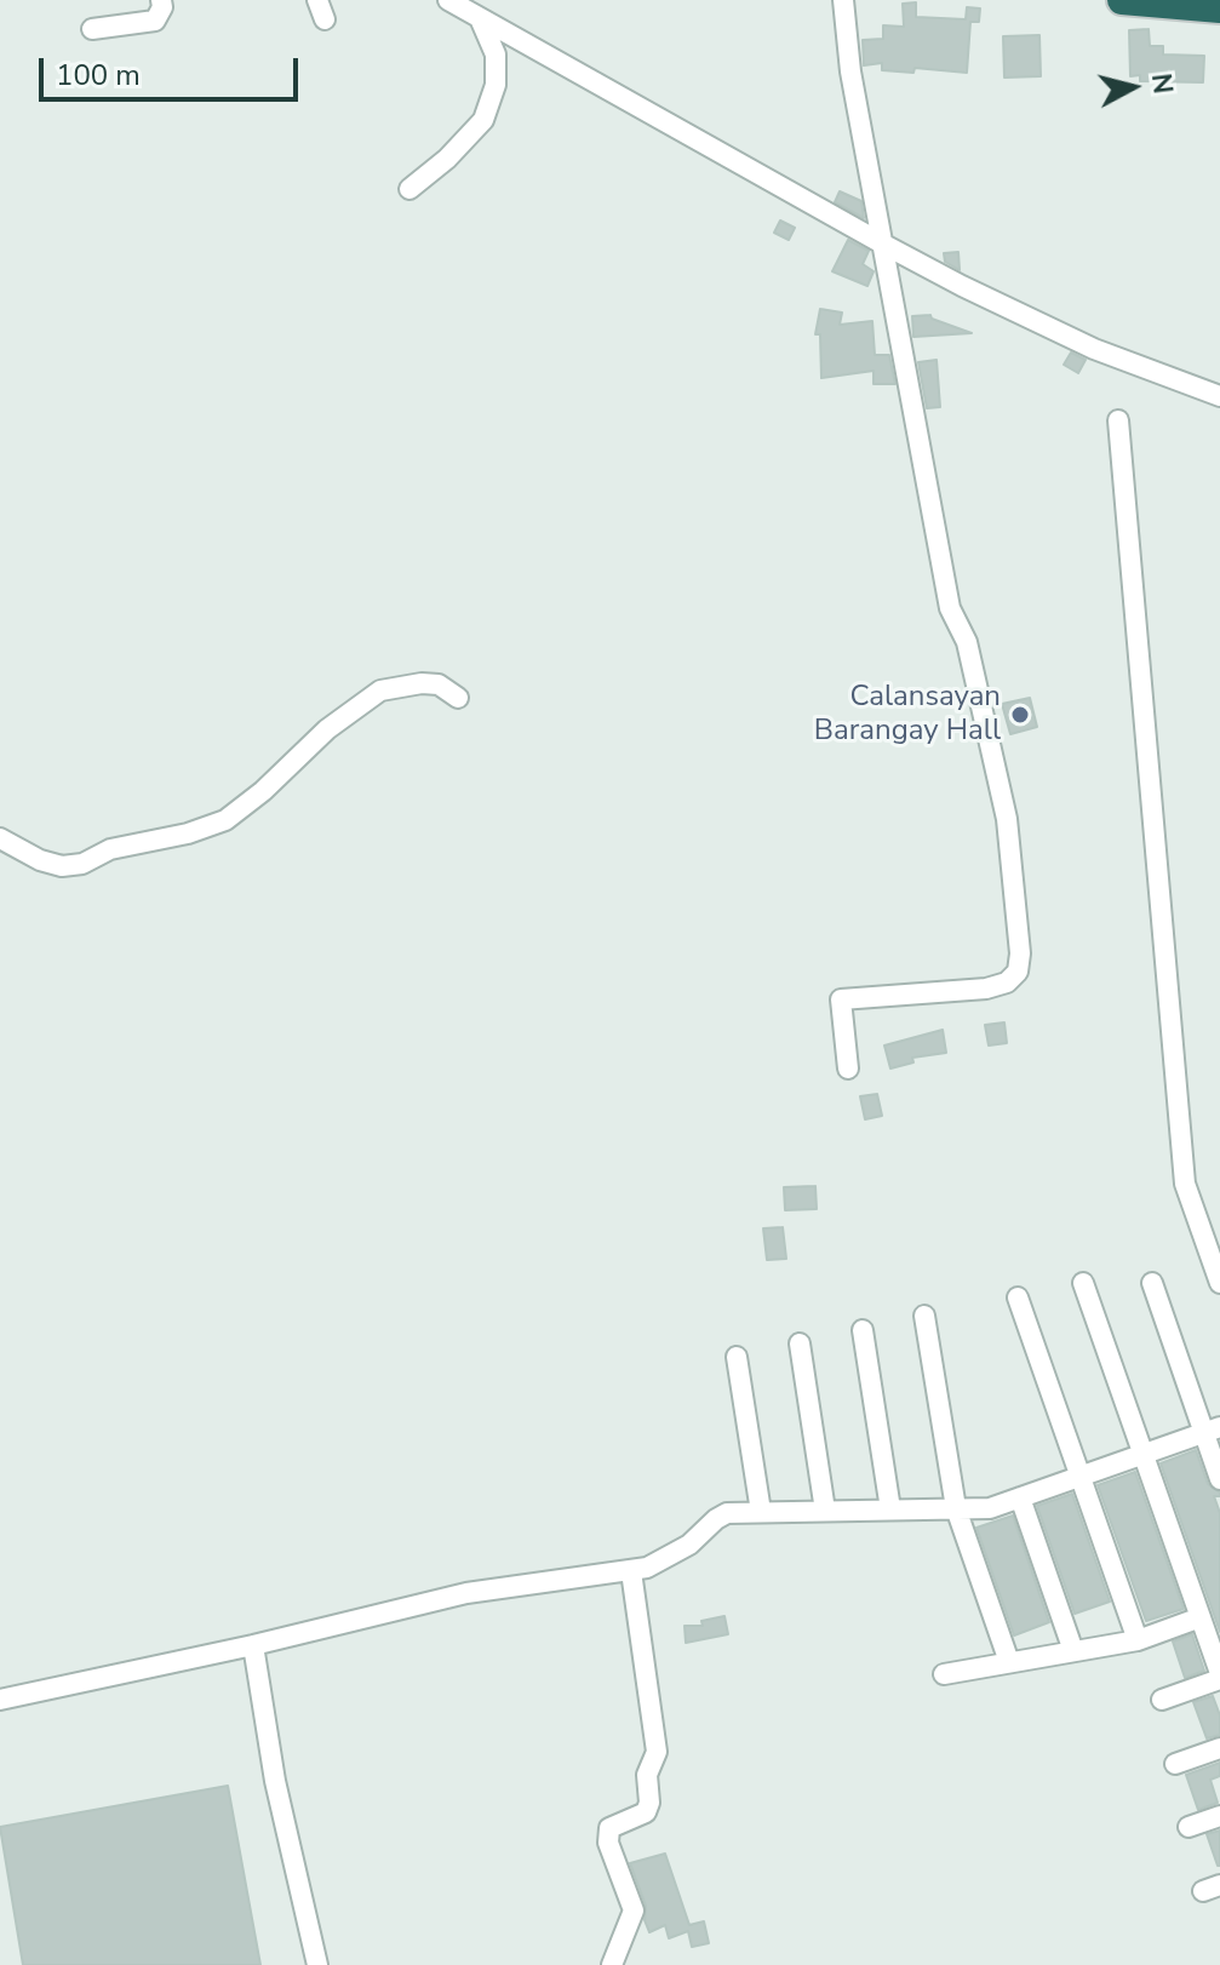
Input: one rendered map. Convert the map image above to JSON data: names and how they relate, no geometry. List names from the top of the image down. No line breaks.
{"places":["Calansayan Barangay Hall"],"scale_bar":"100 m","north":"right"}
